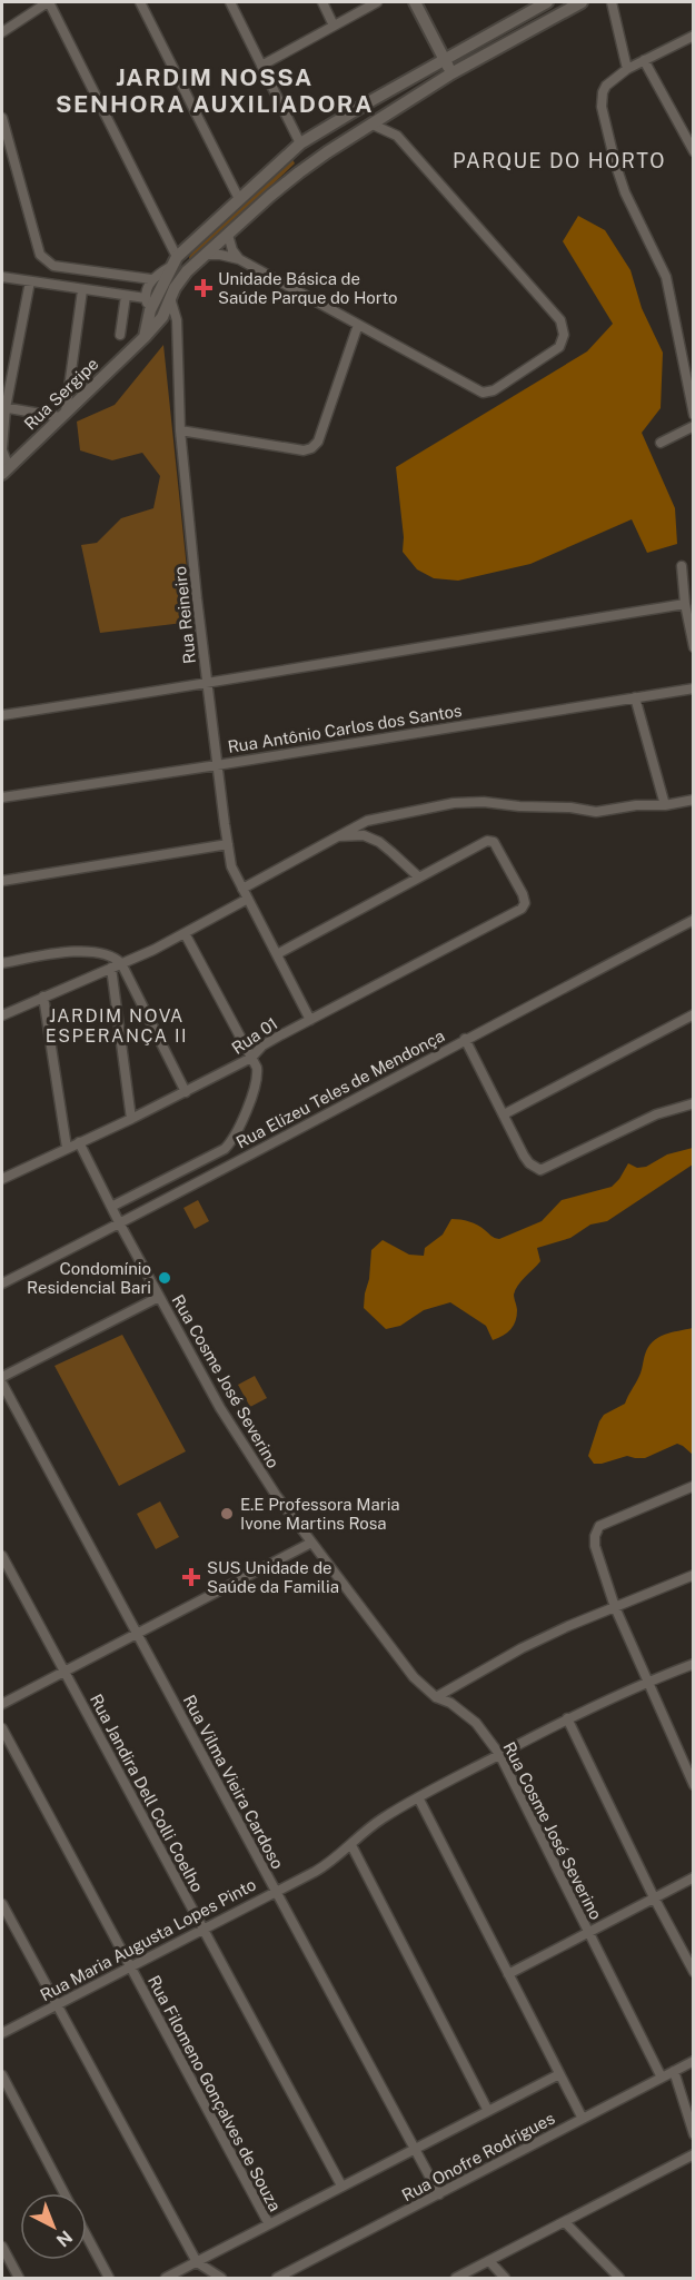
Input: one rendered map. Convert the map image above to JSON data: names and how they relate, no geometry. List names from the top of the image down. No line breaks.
{"streets":{"street":["Rua Sergipe","Rua Reineiro","Rua Antônio Carlos dos Santos","Rua 01","Rua Elizeu Teles de Mendonça","Rua Cosme José Severino","Rua Vilma Vieira Cardoso","Rua Jandira Dell Colli Coelho","Rua Maria Augusta Lopes Pinto","Rua Filomeno Gonçalves de Souza","Rua Onofre Rodrigues"]},"crossings":[["Rua Sergipe","Rua Reineiro"],["Rua Reineiro","Rua Antônio Carlos dos Santos"],["Rua Reineiro","Rua 01"],["Rua 01","Rua Cosme José Severino"],["Rua Elizeu Teles de Mendonça","Rua Cosme José Severino"],["Rua Cosme José Severino","Rua Maria Augusta Lopes Pinto"],["Rua Cosme José Severino","Rua Onofre Rodrigues"],["Rua Vilma Vieira Cardoso","Rua Maria Augusta Lopes Pinto"],["Rua Vilma Vieira Cardoso","Rua Onofre Rodrigues"],["Rua Jandira Dell Colli Coelho","Rua Maria Augusta Lopes Pinto"],["Rua Maria Augusta Lopes Pinto","Rua Filomeno Gonçalves de Souza"]],"districts":["JARDIM NOSSA SENHORA AUXILIADORA","PARQUE DO HORTO","JARDIM NOVA ESPERANÇA II"],"places":{"health":["Unidade Básica de Saúde Parque do Horto","SUS Unidade de Saúde da Familia"],"other":["Condomínio Residencial Bari","E.E Professora Maria Ivone Martins Rosa"]},"north":"bottom right"}
